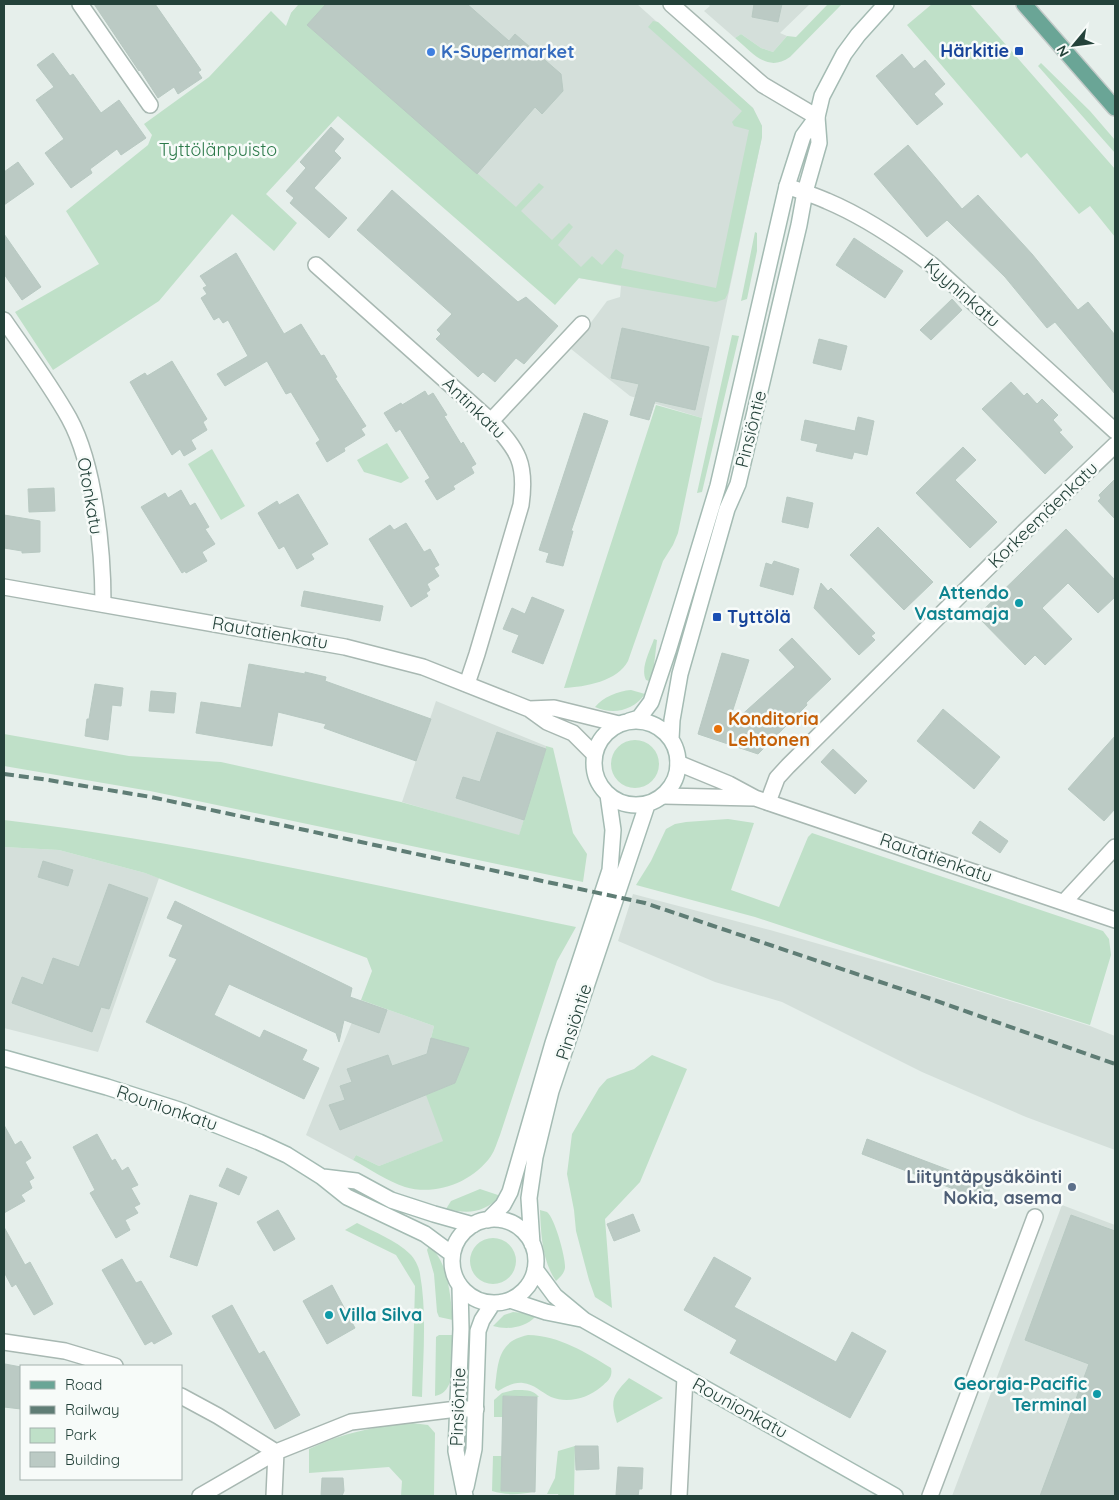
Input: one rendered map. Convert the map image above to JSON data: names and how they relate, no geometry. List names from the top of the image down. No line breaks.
{"streets":{"street":["Kyyninkatu","Antinkatu","Pinsiöntie","Otonkatu","Korkeemäenkatu","Rautatienkatu","Rounionkatu"]},"crossings":[["Kyyninkatu","Pinsiöntie"],["Antinkatu","Rautatienkatu"],["Pinsiöntie","Rautatienkatu"],["Pinsiöntie","Rounionkatu"],["Otonkatu","Rautatienkatu"],["Korkeemäenkatu","Rautatienkatu"]],"parks":["Tyttölänpuisto"],"places":{"transit":["Härkitie","Tyttölä"],"other":["K-Supermarket","Attendo Vastamaja","Konditoria Lehtonen","Liityntäpysäköinti Nokia, asema","Villa Silva","Georgia-Pacific Terminal"]},"legend":["Road","Railway","Park","Building"],"north":"bottom left"}
